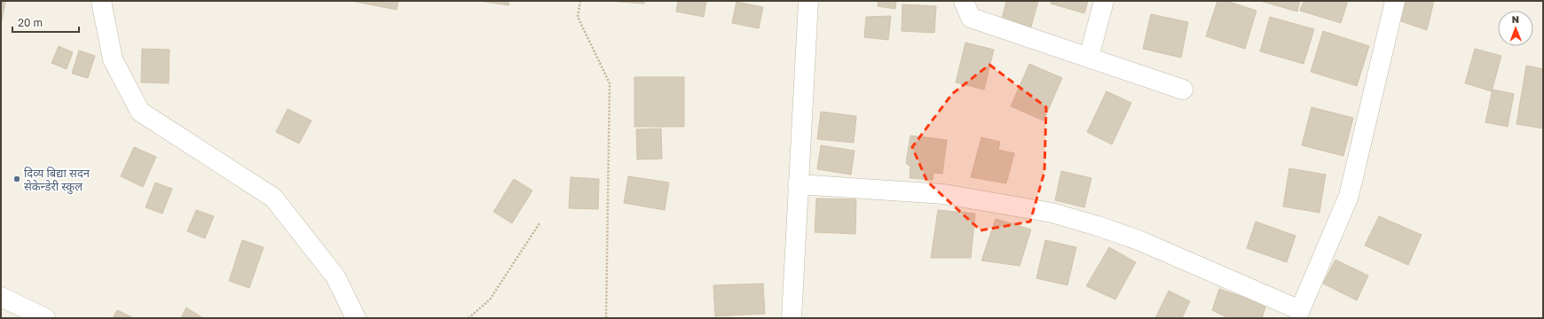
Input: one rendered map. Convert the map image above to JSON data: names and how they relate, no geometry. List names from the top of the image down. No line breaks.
{"places":["दिव्य बिद्या सदन सेकेन्डेरी स्कुल"],"scale_bar":"20 m","north":"top"}
